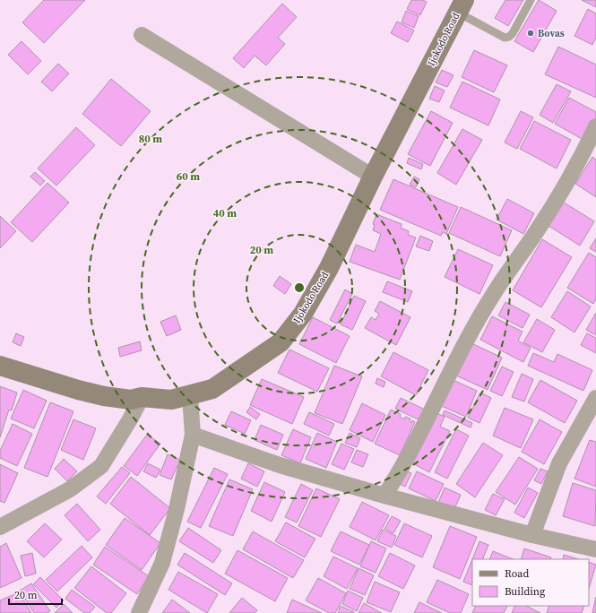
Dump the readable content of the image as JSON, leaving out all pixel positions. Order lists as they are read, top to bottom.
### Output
{
  "streets": {
    "main road": ["Ijokodo Road"]
  },
  "places": ["Bovas"],
  "legend": ["Road", "Building"],
  "scale_bar": "20 m",
  "rings": [
    "80 m",
    "60 m",
    "40 m",
    "20 m"
  ]
}
